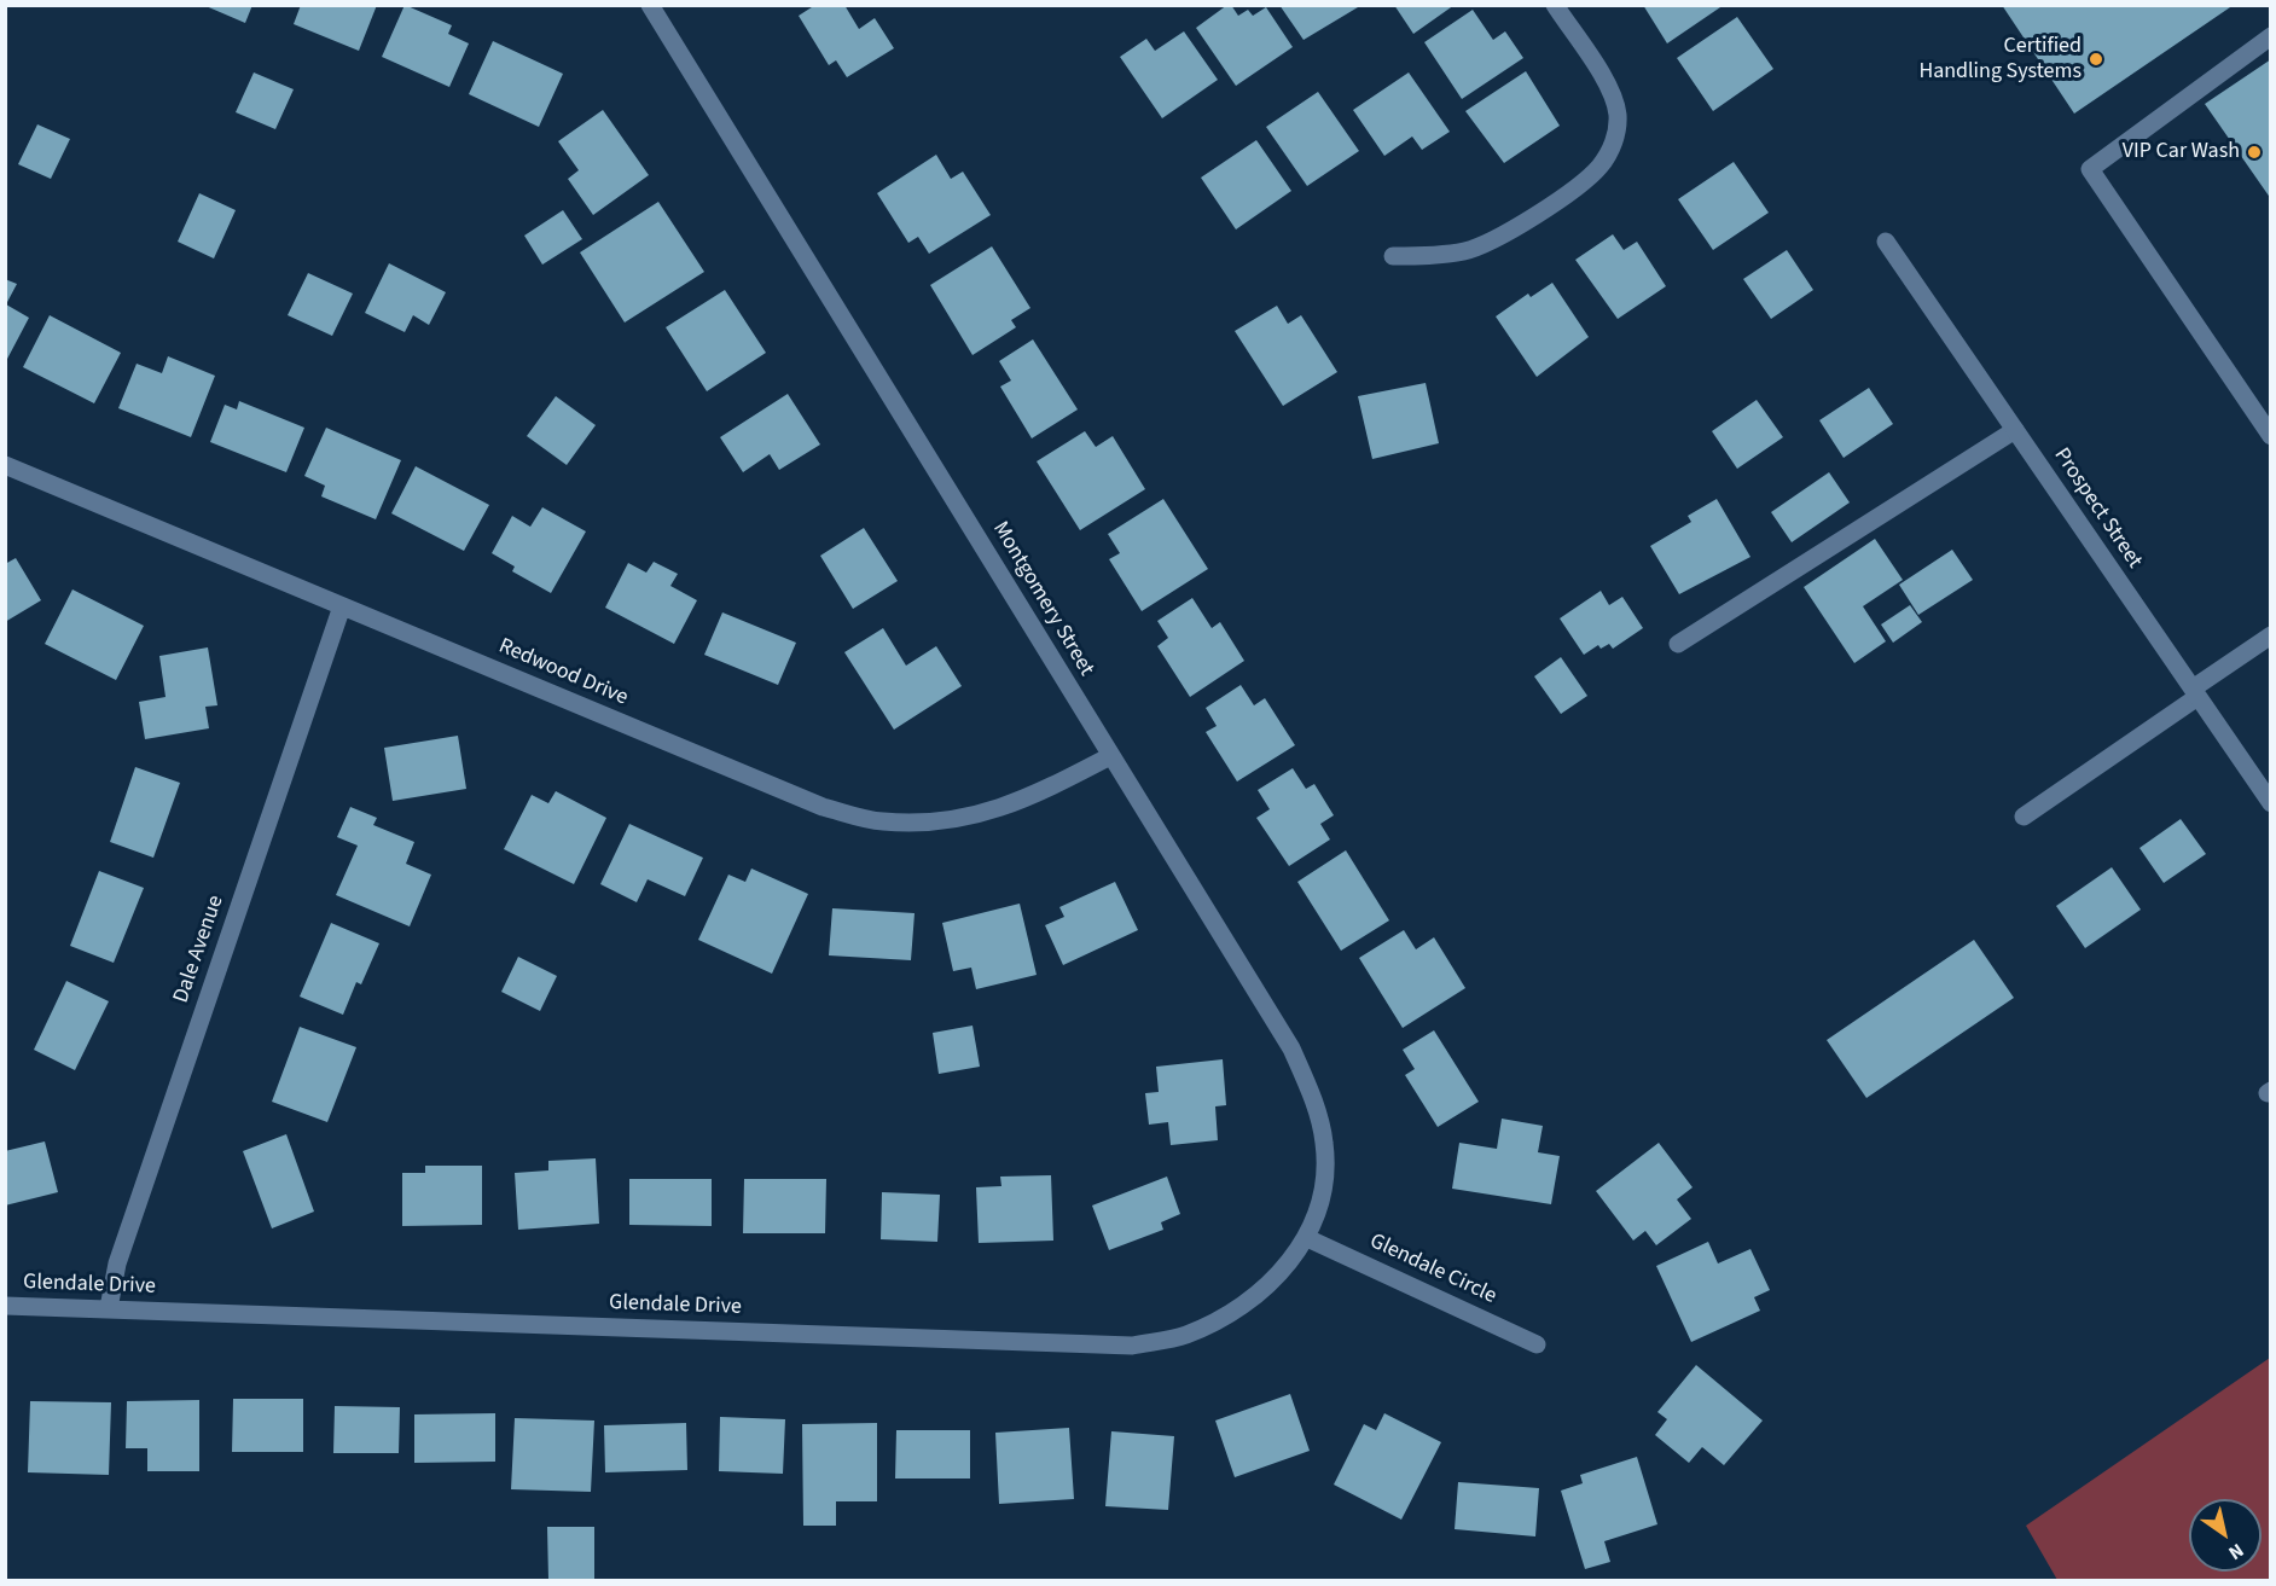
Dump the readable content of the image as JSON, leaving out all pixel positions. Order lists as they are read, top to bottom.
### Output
{
  "streets": {
    "street": [
      "Prospect Street",
      "Montgomery Street",
      "Redwood Drive",
      "Dale Avenue",
      "Glendale Circle",
      "Glendale Drive"
    ]
  },
  "crossings": [
    ["Montgomery Street", "Redwood Drive"],
    ["Montgomery Street", "Glendale Circle"],
    ["Montgomery Street", "Glendale Drive"],
    ["Redwood Drive", "Dale Avenue"],
    ["Dale Avenue", "Glendale Drive"],
    ["Glendale Circle", "Glendale Drive"]
  ],
  "places": ["Certified Handling Systems", "VIP Car Wash"],
  "north": "bottom right"
}
